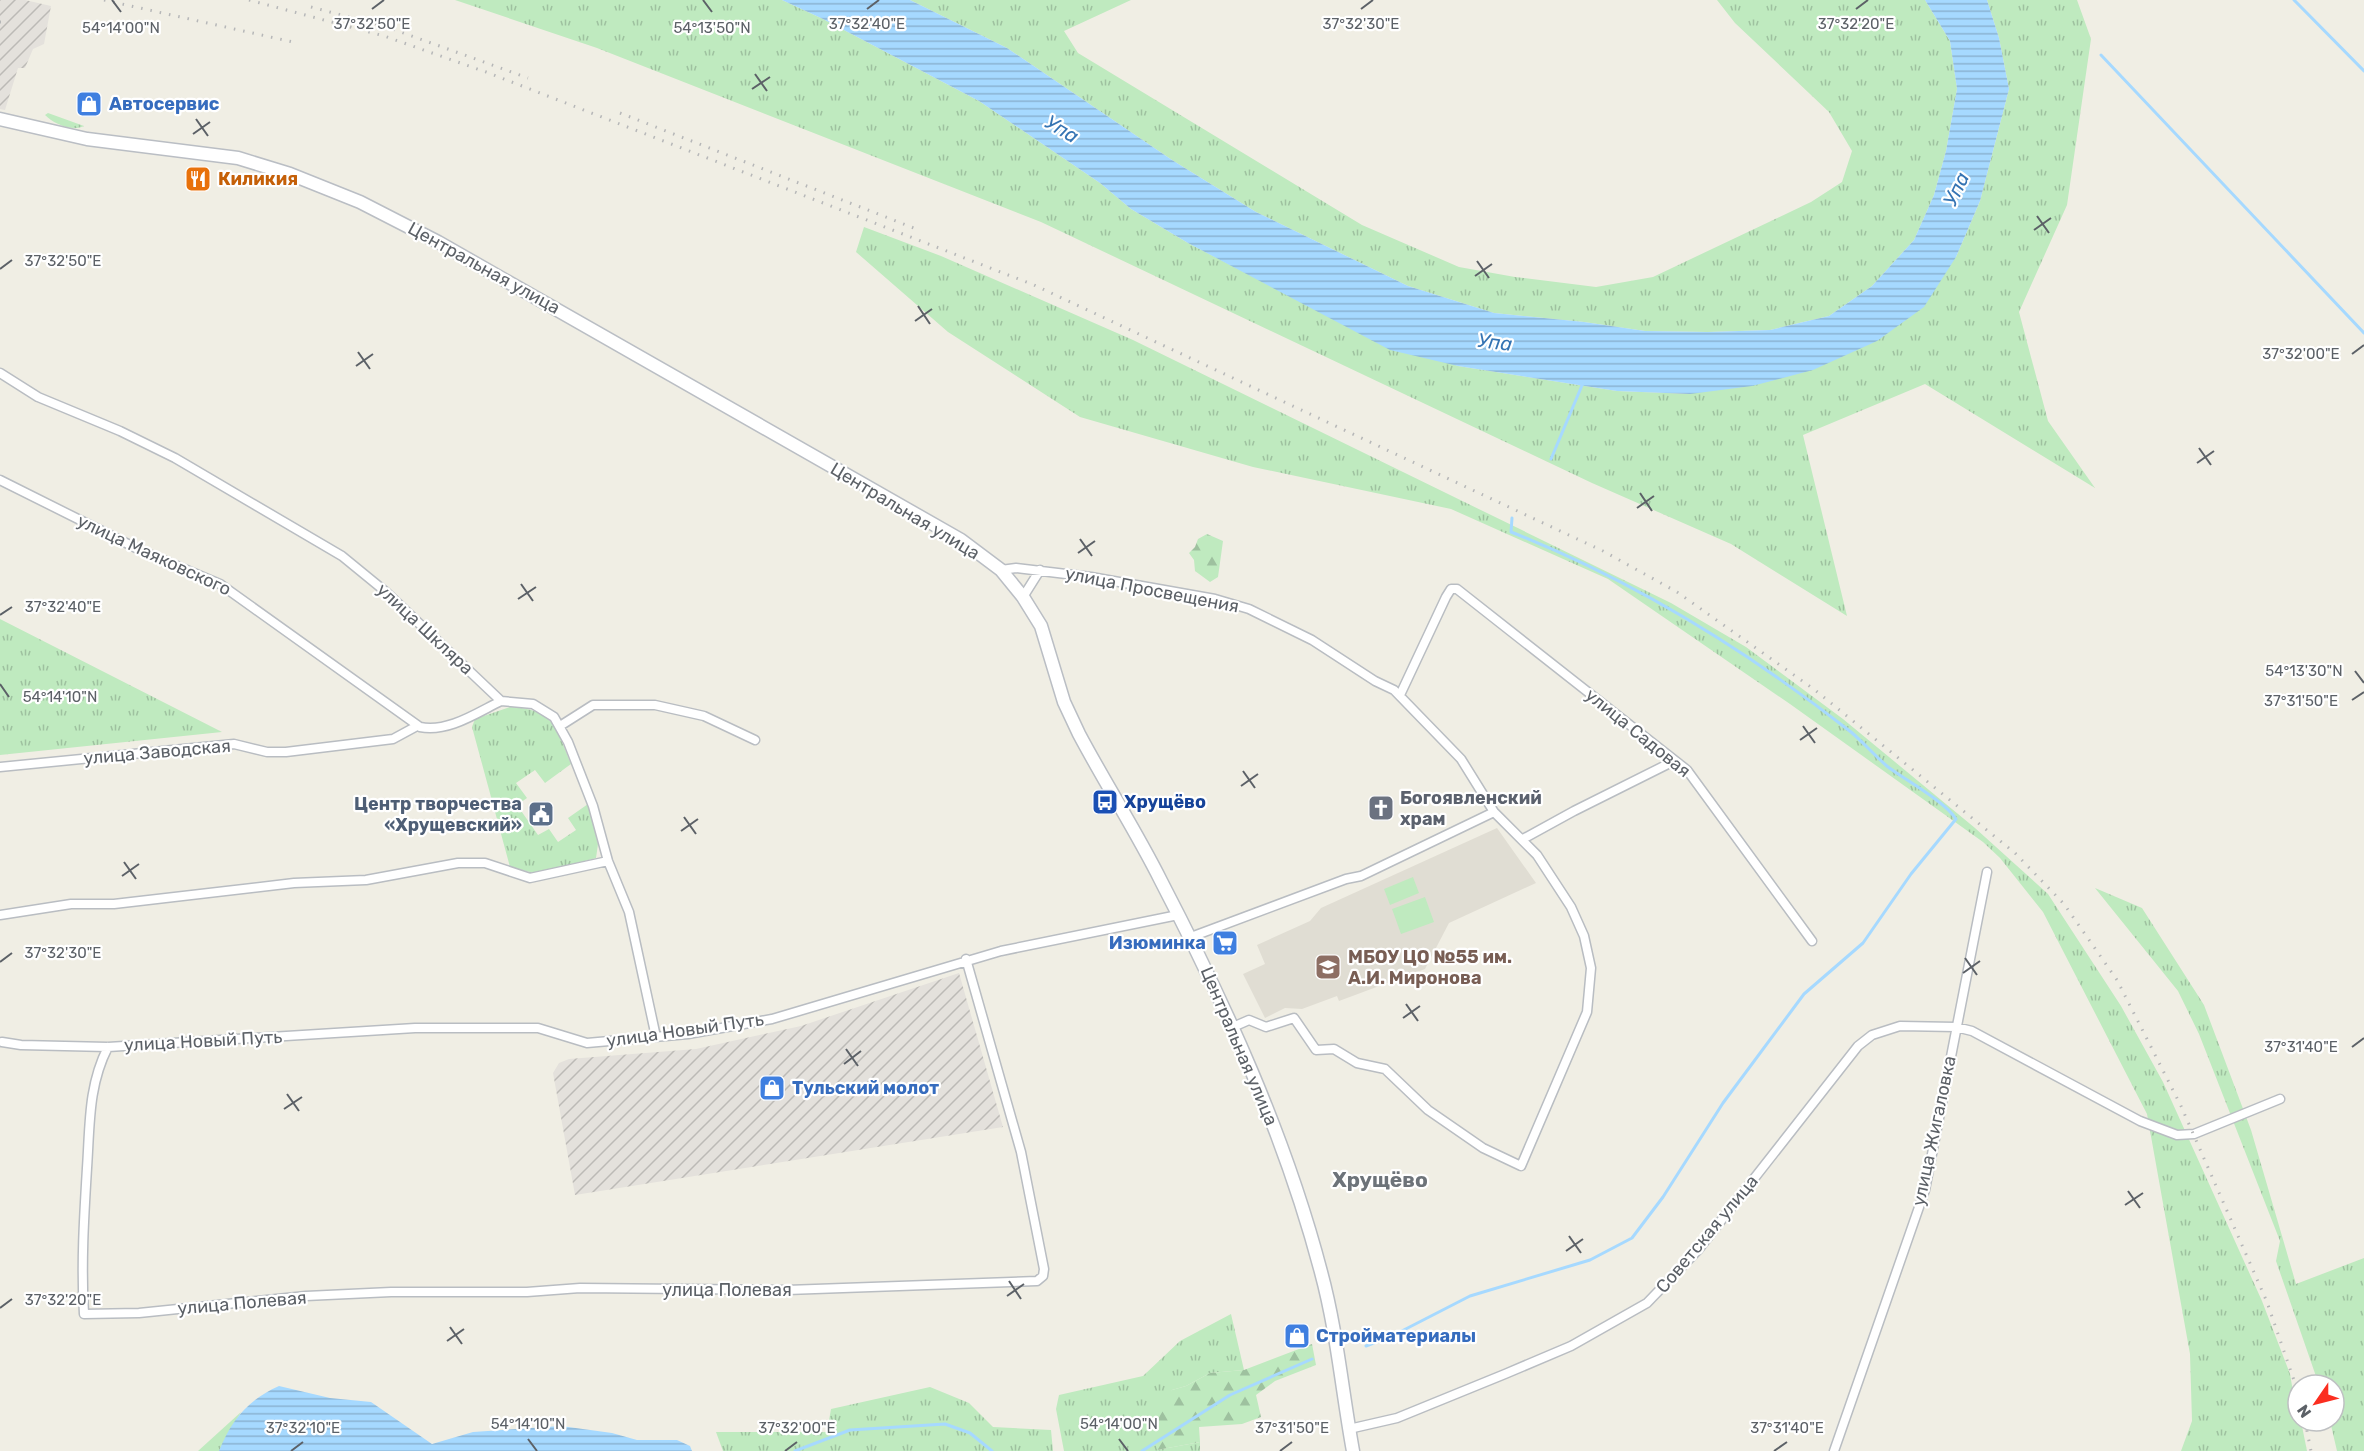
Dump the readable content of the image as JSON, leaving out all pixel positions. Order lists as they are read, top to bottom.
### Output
{
  "streets": {
    "main road": ["Центральная улица"],
    "street": [
      "улица Маяковского",
      "улица Просвещения",
      "улица Шкляра",
      "улица Садовая",
      "улица Заводская",
      "улица Новый Путь",
      "улица Жигаловка",
      "Советская улица",
      "улица Полевая"
    ]
  },
  "crossings": [
    ["Центральная улица", "улица Просвещения"],
    ["Центральная улица", "улица Новый Путь"],
    ["Центральная улица", "Советская улица"],
    ["улица Маяковского", "улица Заводская"],
    ["улица Просвещения", "улица Садовая"],
    ["улица Новый Путь", "улица Полевая"],
    ["улица Жигаловка", "Советская улица"]
  ],
  "districts": ["Хрущёво"],
  "water": ["Упа"],
  "places": {
    "shop": ["Автосервис", "Тульский молот", "Стройматериалы"],
    "restaurant": ["Киликия"],
    "bus stop": ["Хрущёво"],
    "church": ["Богоявленский храм"],
    "public building": ["Центр творчества «Хрущевский»"],
    "supermarket": ["Изюминка"],
    "school or university": ["МБОУ ЦО №55 им. А.И. Миронова"]
  },
  "north": "bottom left",
  "coordinates": [
    "37°32'40\"E",
    "37°32'30\"E",
    "37°32'20\"E",
    "37°32'50\"E",
    "54°14'00\"N",
    "54°13'50\"N",
    "37°32'00\"E",
    "54°13'30\"N",
    "54°14'10\"N",
    "37°31'50\"E",
    "37°31'40\"E",
    "37°32'10\"E"
  ]
}
